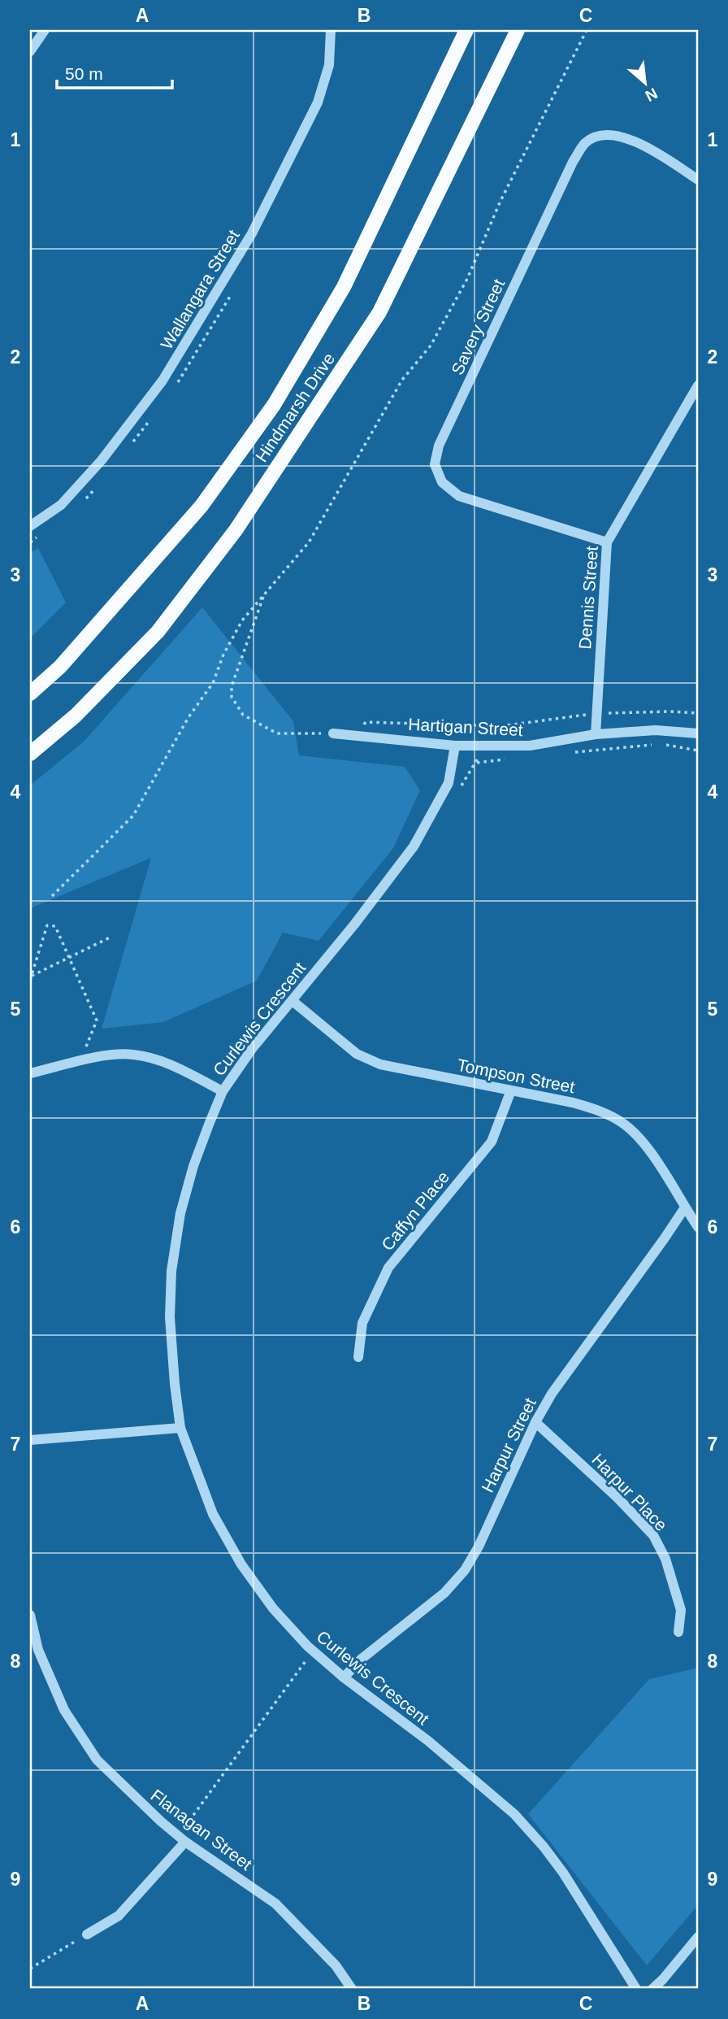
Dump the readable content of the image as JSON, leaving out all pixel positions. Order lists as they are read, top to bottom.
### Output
{
  "streets": {
    "main road": ["Hindmarsh Drive"],
    "street": [
      "Wallangara Street",
      "Savery Street",
      "Dennis Street",
      "Hartigan Street",
      "Curlewis Crescent",
      "Tompson Street",
      "Caffyn Place",
      "Harpur Street",
      "Harpur Place",
      "Flanagan Street"
    ]
  },
  "crossings": [
    ["Savery Street", "Dennis Street"],
    ["Dennis Street", "Hartigan Street"],
    ["Hartigan Street", "Curlewis Crescent"],
    ["Curlewis Crescent", "Tompson Street"],
    ["Curlewis Crescent", "Harpur Street"],
    ["Tompson Street", "Caffyn Place"],
    ["Tompson Street", "Harpur Street"],
    ["Harpur Street", "Harpur Place"]
  ],
  "scale_bar": "50 m",
  "north": "bottom right",
  "grid": {
    "columns": ["A", "B", "C"],
    "rows": [
      "1",
      "2",
      "3",
      "4",
      "5",
      "6",
      "7",
      "8",
      "9"
    ]
  }
}
